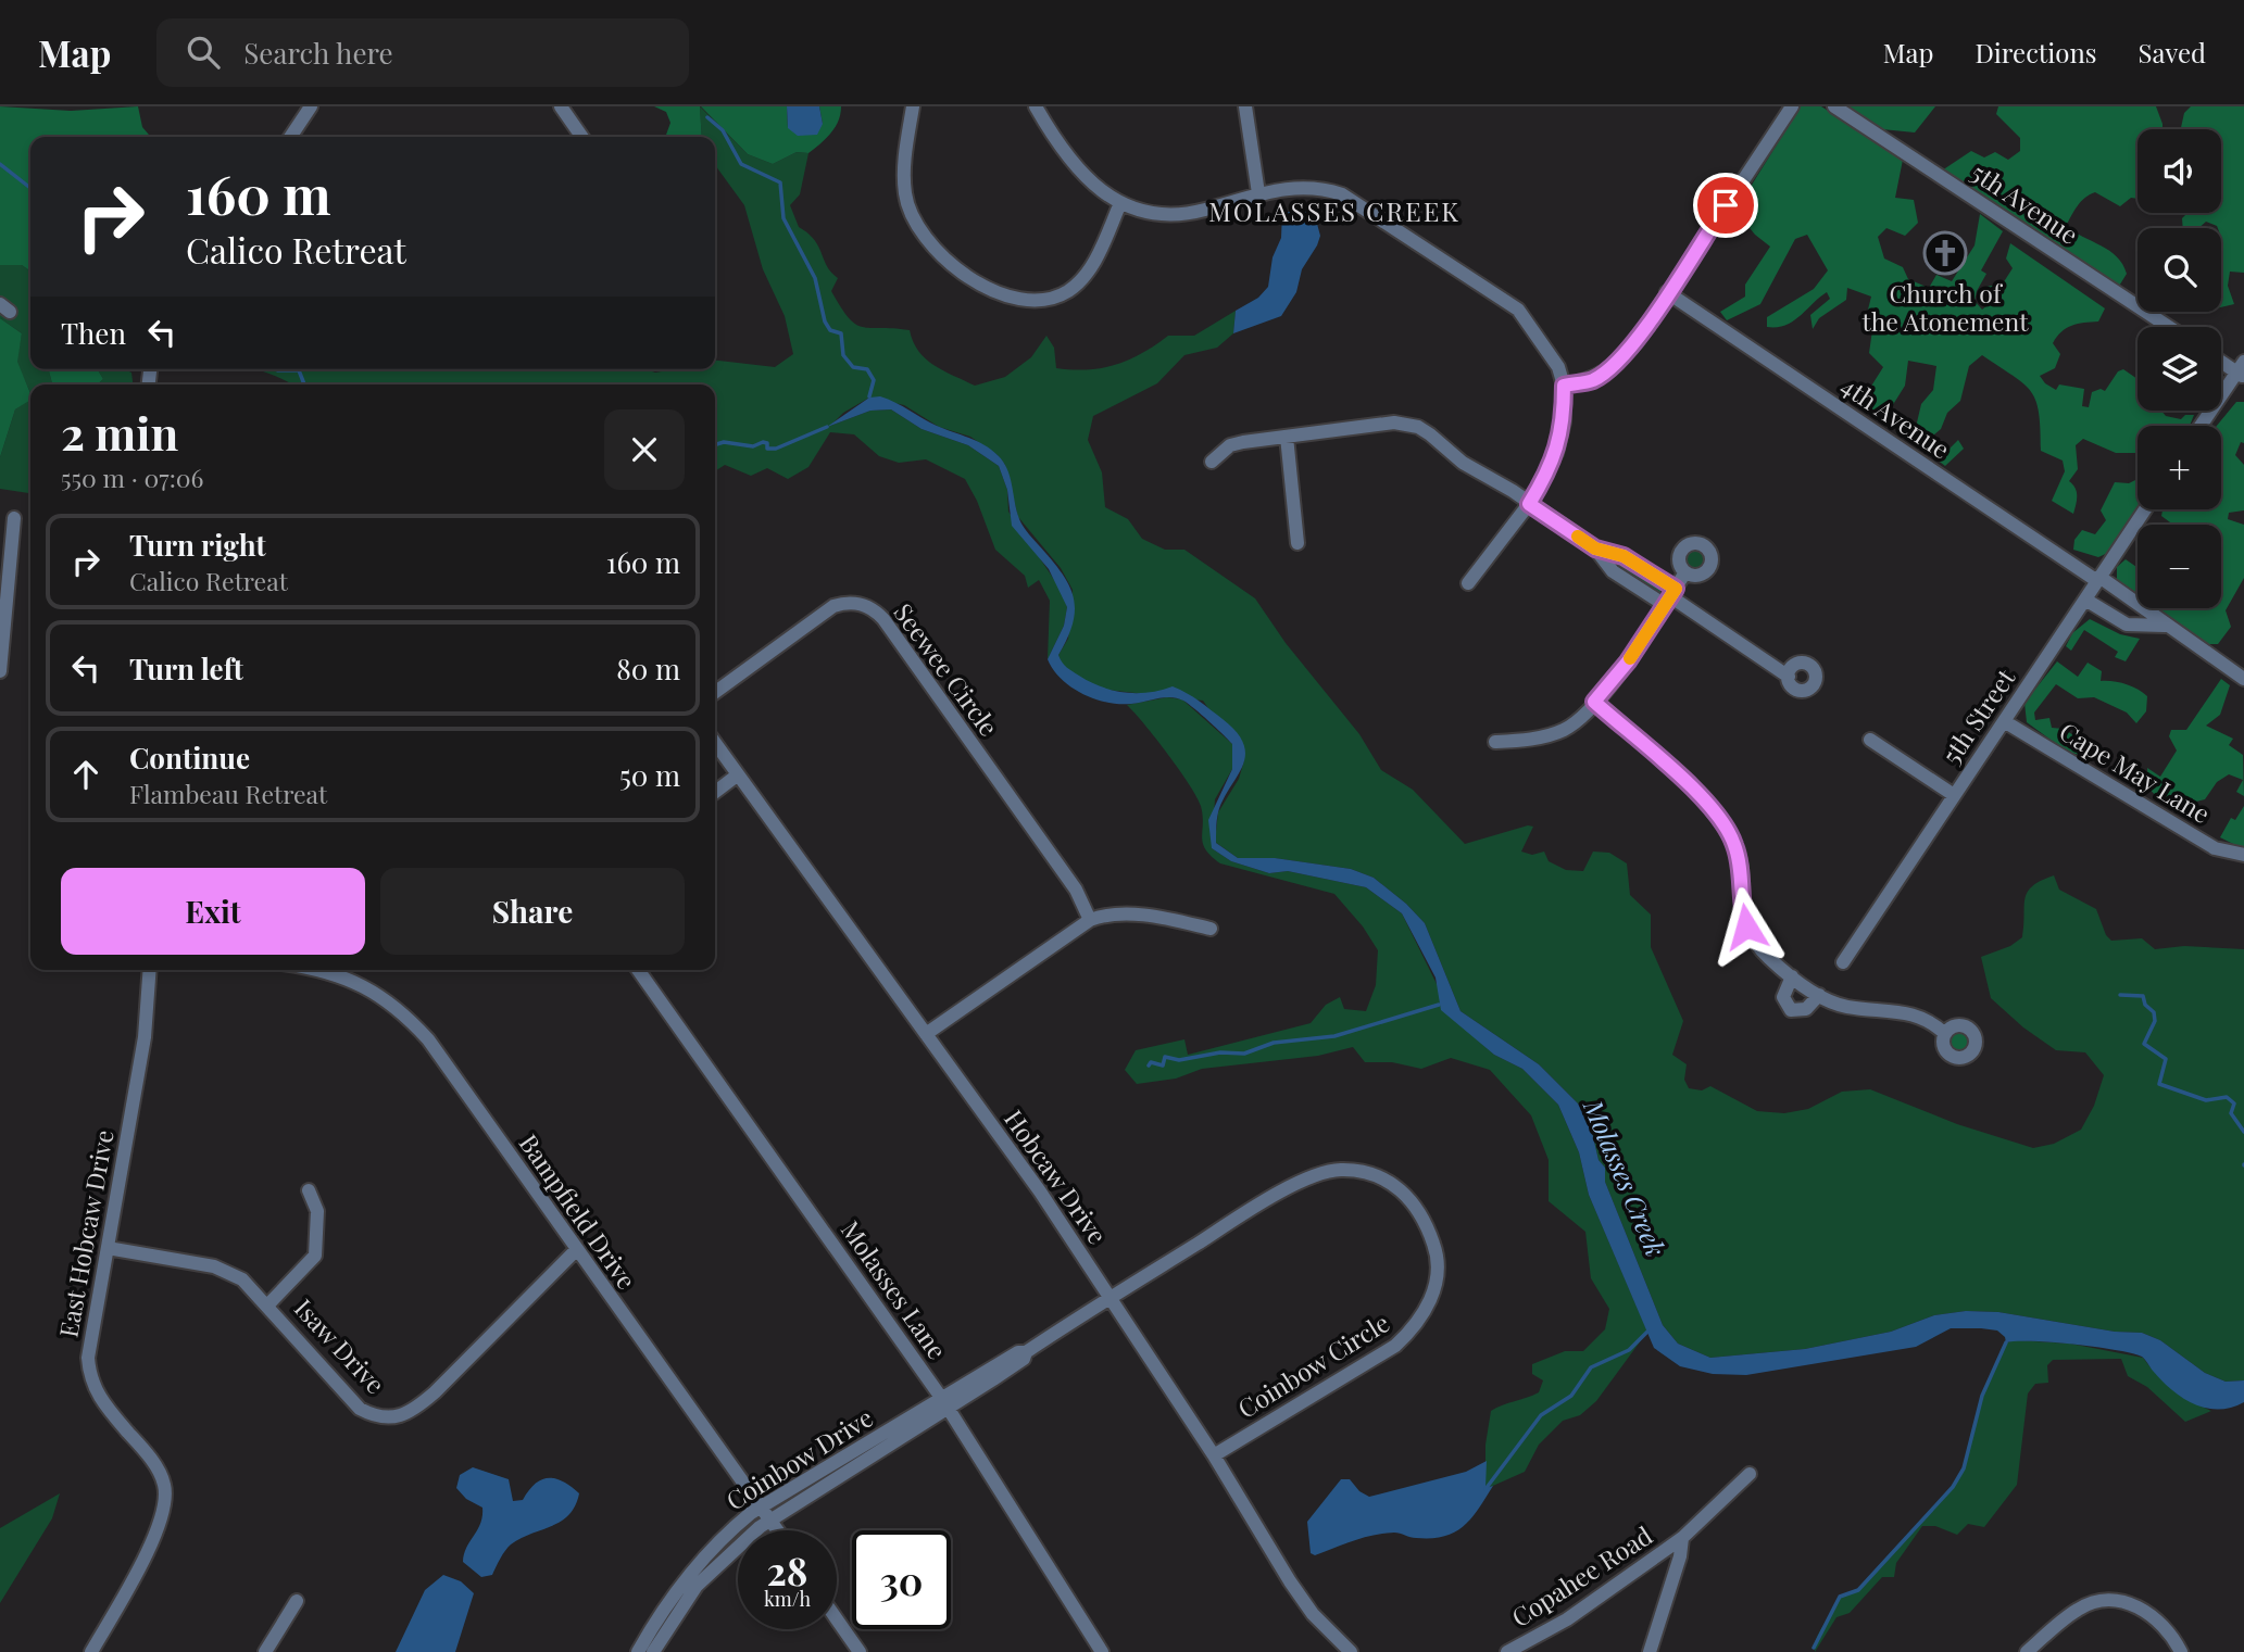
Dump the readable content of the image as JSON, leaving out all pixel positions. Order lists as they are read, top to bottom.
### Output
{
  "streets": {
    "street": [
      "5th Avenue",
      "4th Avenue",
      "Seewee Circle",
      "5th Street",
      "Cape May Lane",
      "Hobcaw Drive",
      "Bampfield Drive",
      "East Hobcaw Drive",
      "Molasses Lane",
      "Isaw Drive",
      "Coinbow Circle",
      "Coinbow Drive",
      "Copahee Road"
    ]
  },
  "crossings": [
    ["4th Avenue", "5th Street"],
    ["5th Street", "Cape May Lane"],
    ["Hobcaw Drive", "Coinbow Circle"],
    ["Hobcaw Drive", "Coinbow Drive"],
    ["Bampfield Drive", "Isaw Drive"],
    ["Bampfield Drive", "Coinbow Drive"],
    ["East Hobcaw Drive", "Isaw Drive"],
    ["Molasses Lane", "Coinbow Drive"],
    ["Coinbow Circle", "Coinbow Drive"]
  ],
  "districts": ["MOLASSES CREEK"],
  "water": ["Molasses Creek"],
  "places": {
    "church": ["Church of the Atonement"]
  },
  "page": {
    "header": "Map",
    "search": "Search here",
    "nav": ["Map", "Directions", "Saved"],
    "map_buttons": ["+", "−"],
    "turn": ["160 m", "Calico Retreat"],
    "then": "Then",
    "heading": ["2 min", "550 m · 07:06"],
    "list": [
      {
        "name": "Turn right",
        "note": "Calico Retreat",
        "value": "160 m"
      },
      {
        "name": "Turn left",
        "value": "80 m"
      },
      {
        "name": "Continue",
        "note": "Flambeau Retreat",
        "value": "50 m"
      }
    ],
    "buttons": ["Exit", "Share"],
    "speed": "28 km/h",
    "limit": "30"
  }
}
